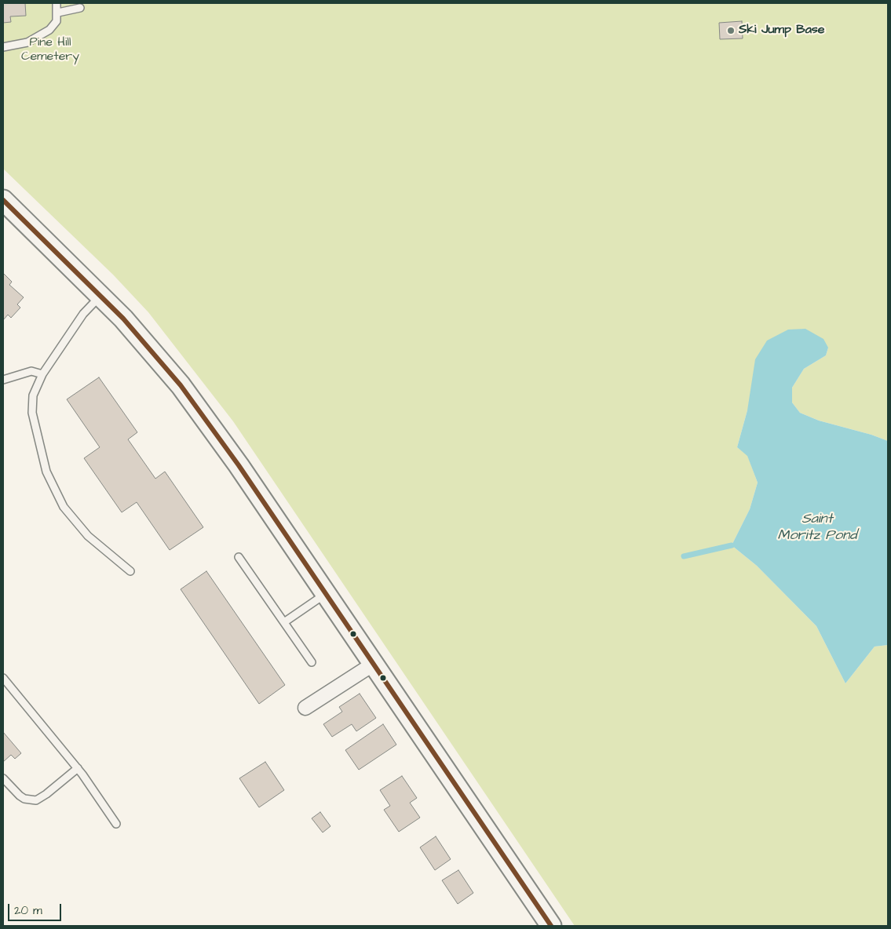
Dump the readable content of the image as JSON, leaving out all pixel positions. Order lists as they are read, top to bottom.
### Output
{
  "water": ["Saint Moritz Pond"],
  "parks": ["Pine Hill Cemetery"],
  "places": ["Ski Jump Base"],
  "scale_bar": "20 m"
}
